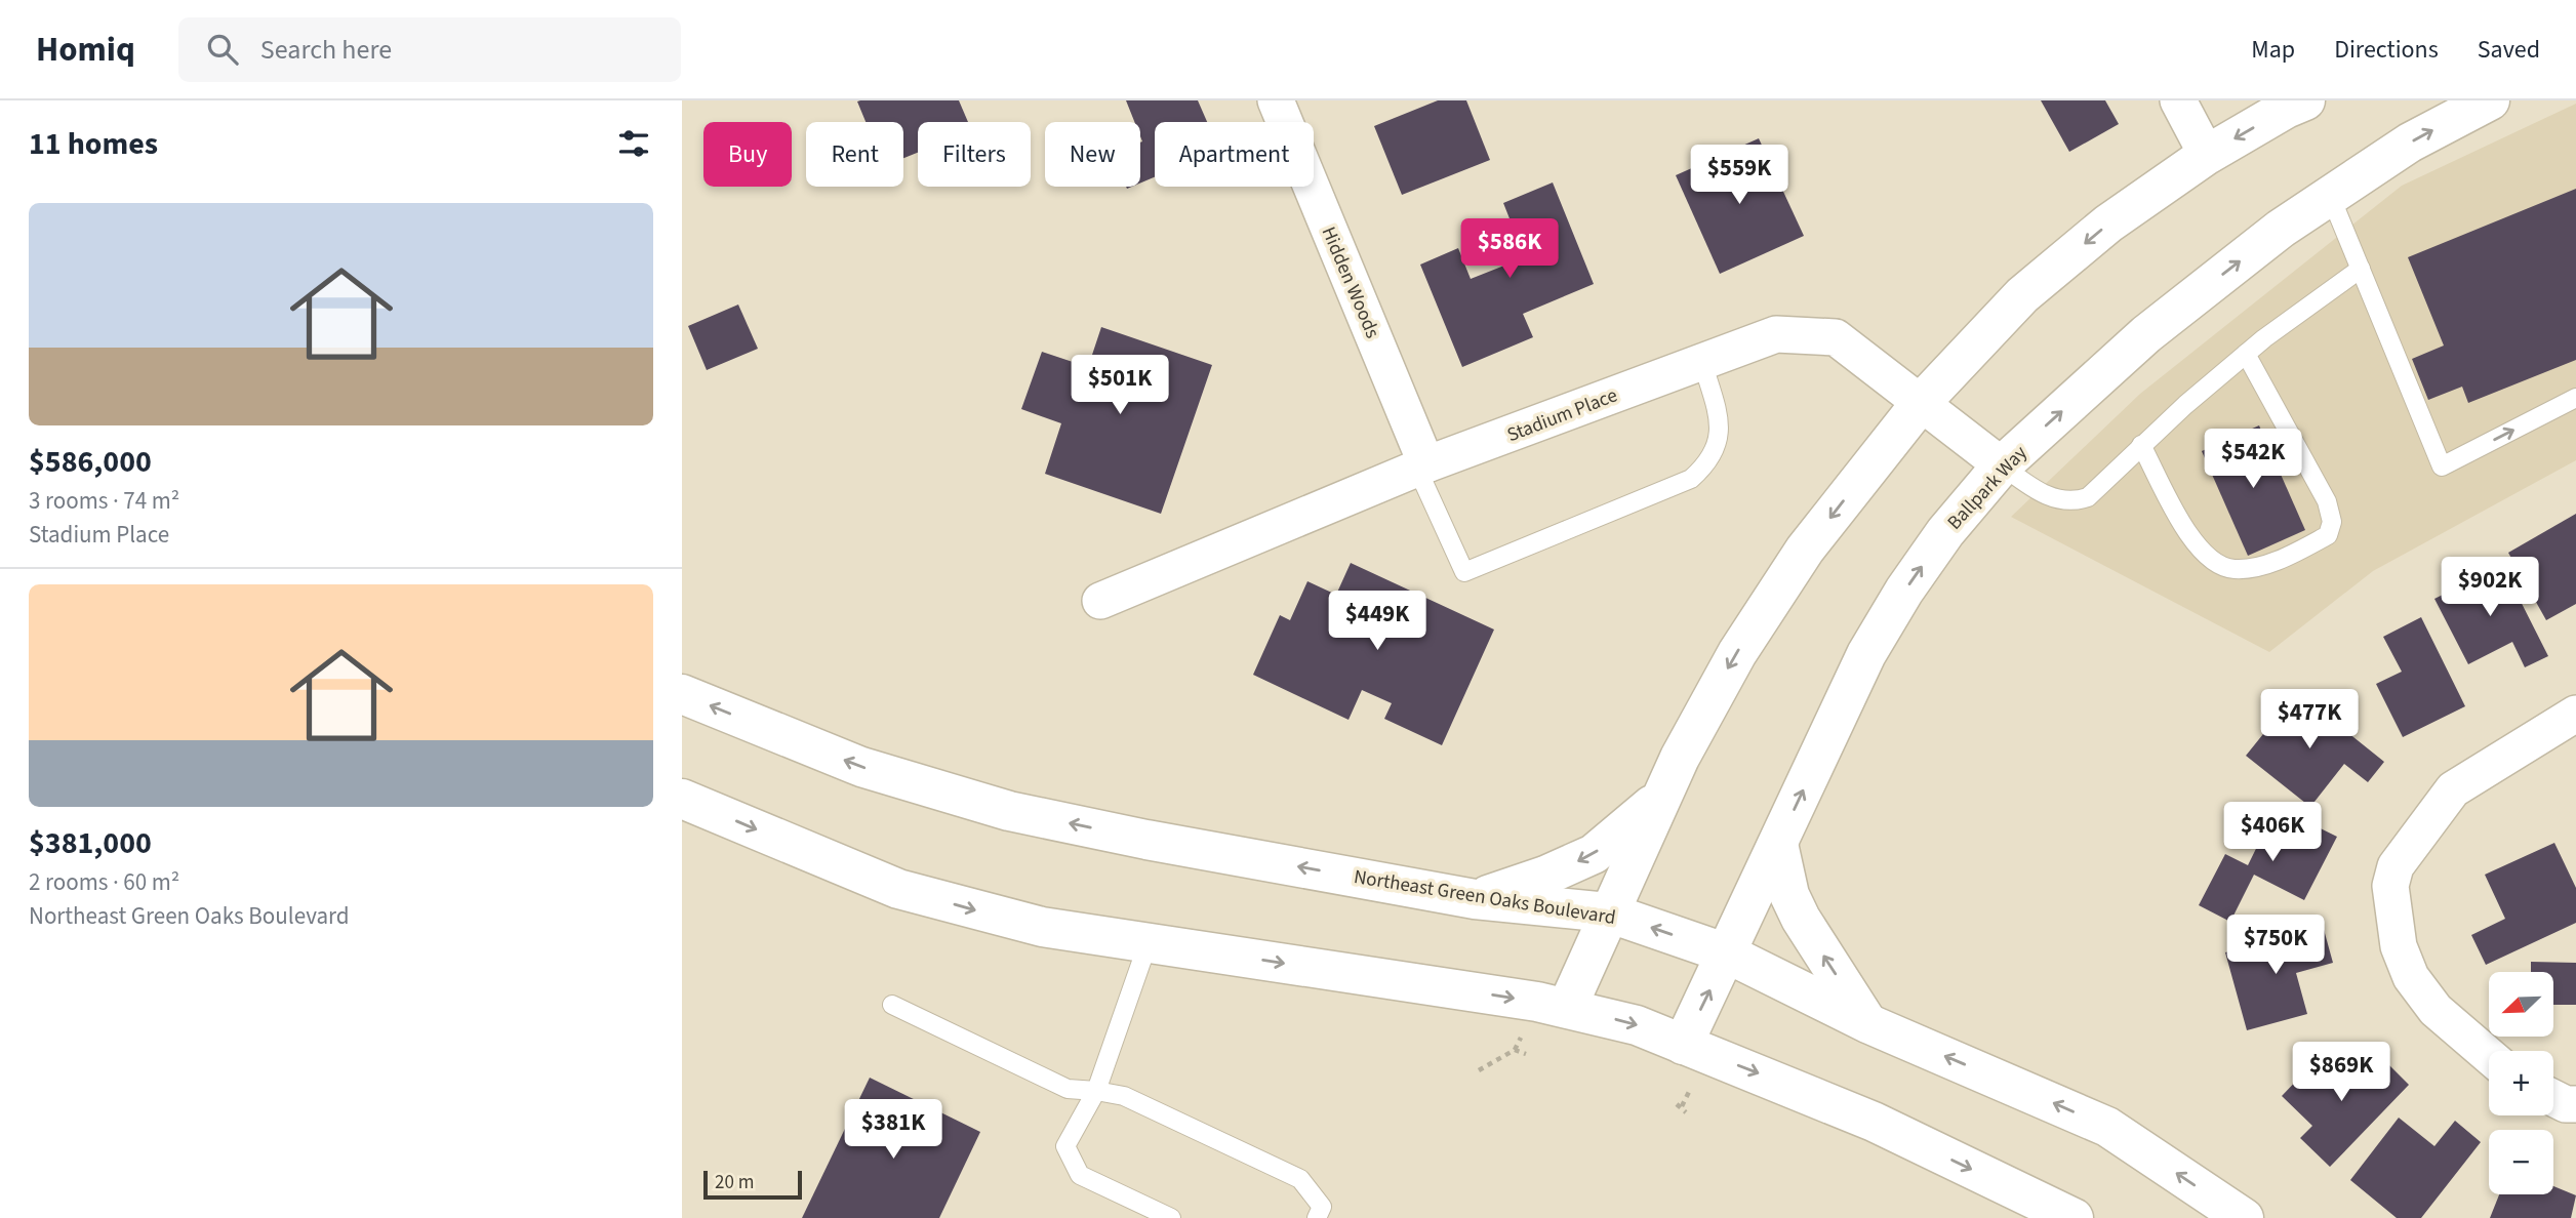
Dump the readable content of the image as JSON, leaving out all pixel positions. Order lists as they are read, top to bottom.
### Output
{
  "streets": {
    "main road": ["Ballpark Way", "Northeast Green Oaks Boulevard"],
    "street": ["Hidden Woods", "Stadium Place"]
  },
  "crossings": [
    ["Hidden Woods", "Stadium Place"],
    ["Stadium Place", "Ballpark Way"],
    ["Ballpark Way", "Northeast Green Oaks Boulevard"]
  ],
  "scale_bar": "20 m",
  "north": "bottom left",
  "page": {
    "header": "Homiq",
    "search": "Search here",
    "nav": ["Map", "Directions", "Saved"],
    "heading": "11 homes",
    "chip": [
      "Buy",
      "Rent",
      "Filters",
      "New",
      "Apartment"
    ],
    "price": [
      "$559K",
      "$586K",
      "$501K",
      "$542K",
      "$902K",
      "$449K",
      "$477K",
      "$406K",
      "$750K",
      "$869K",
      "$381K"
    ],
    "list": [
      {
        "name": "$586,000",
        "note": "3 rooms · 74 m² · Stadium Place"
      },
      {
        "name": "$381,000",
        "note": "2 rooms · 60 m² · Northeast Green Oaks Boulevard"
      }
    ],
    "map_buttons": ["+", "−"],
    "scale": "20 m"
  }
}
